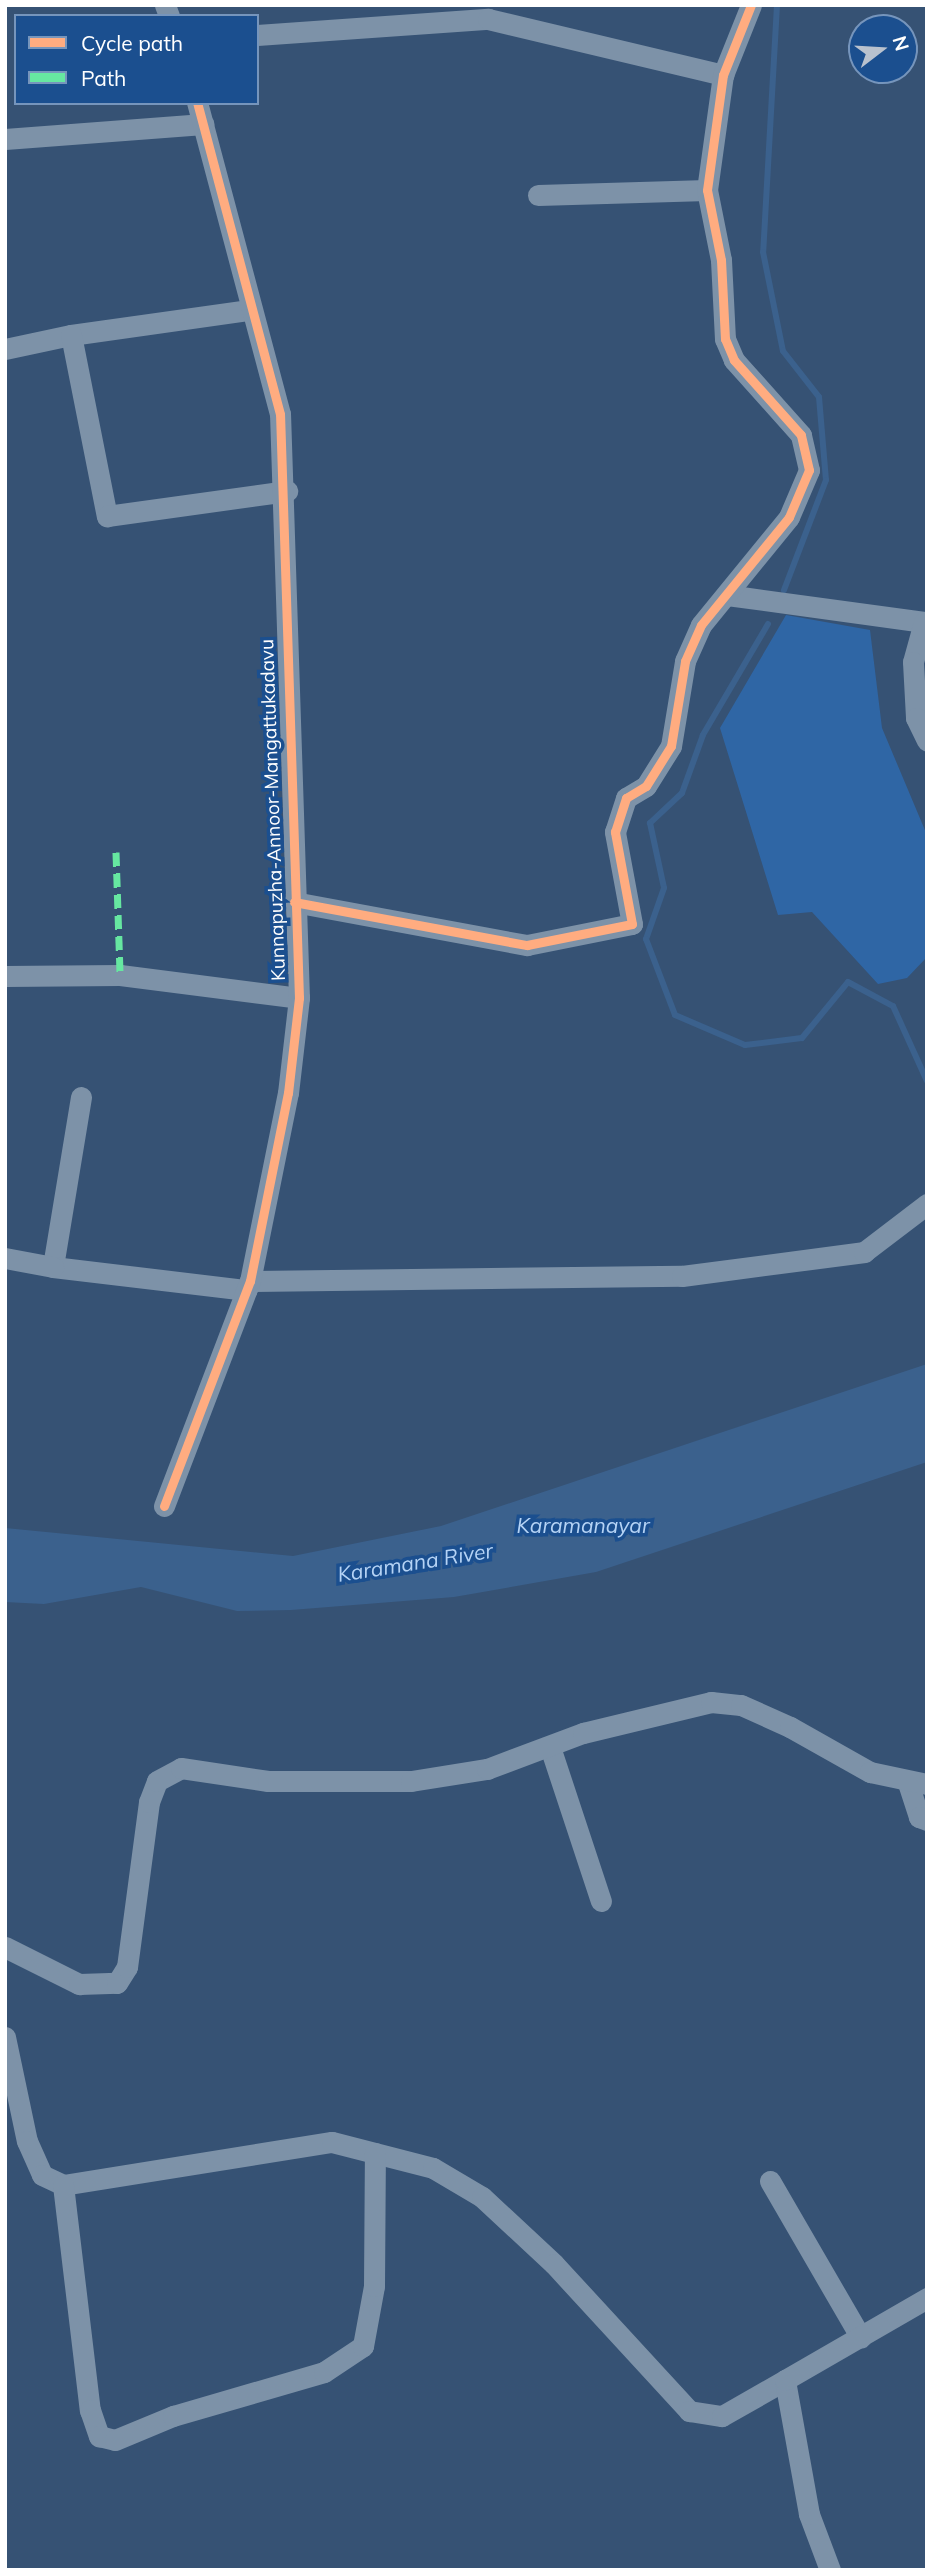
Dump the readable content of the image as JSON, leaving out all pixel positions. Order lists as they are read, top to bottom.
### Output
{
  "streets": {
    "street": ["Kunnapuzha-Annoor-Mangattukadavu"]
  },
  "water": ["Karamanayar", "Karamana River"],
  "legend": ["Cycle path", "Path"],
  "north": "right"
}
